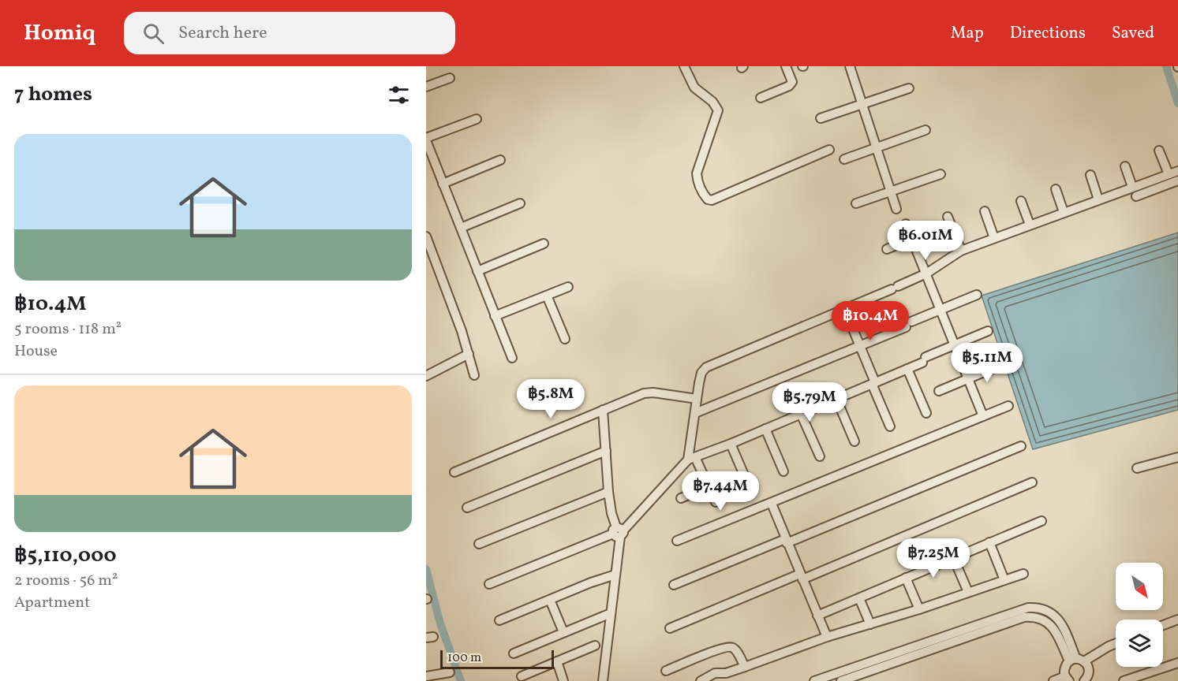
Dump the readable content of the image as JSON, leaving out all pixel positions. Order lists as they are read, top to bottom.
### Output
{
  "scale_bar": "100 m",
  "north": "bottom right",
  "page": {
    "header": "Homiq",
    "search": "Search here",
    "nav": ["Map", "Directions", "Saved"],
    "heading": "7 homes",
    "list": [
      {
        "name": "฿10.4M",
        "note": "5 rooms · 118 m² · House"
      },
      {
        "name": "฿5,110,000",
        "note": "2 rooms · 56 m² · Apartment"
      }
    ],
    "price": [
      "฿6.01M",
      "฿10.4M",
      "฿5.11M",
      "฿5.8M",
      "฿5.79M",
      "฿7.44M",
      "฿7.25M"
    ],
    "scale": "100 m"
  }
}
